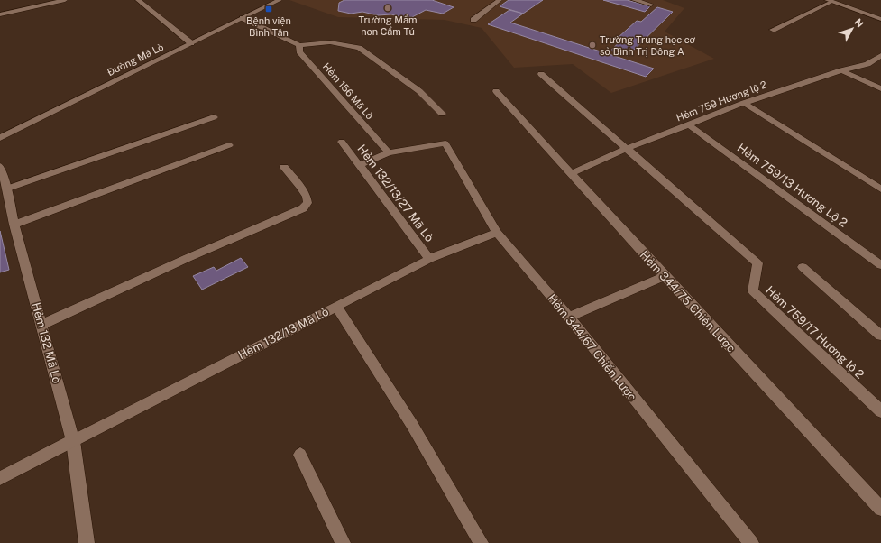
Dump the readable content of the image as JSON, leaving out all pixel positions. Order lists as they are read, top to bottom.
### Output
{
  "streets": {
    "street": [
      "Đường Mã Lò",
      "Hẻm 156 Mã Lò",
      "Hẻm 759 Hương lộ 2",
      "Hẻm 759/13 Hương Lộ 2",
      "Hẻm 132/13/27 Mã Lò",
      "Hẻm 344/75 Chiến Lược",
      "Hẻm 759/17 Hương lộ 2",
      "Hẻm 132/13 Mã Lò",
      "Hẻm 132 Mã Lò",
      "Hẻm 344/67 Chiến Lược"
    ]
  },
  "crossings": [
    ["Hẻm 156 Mã Lò", "Hẻm 344/67 Chiến Lược"],
    ["Hẻm 759 Hương lộ 2", "Hẻm 759/13 Hương Lộ 2"],
    ["Hẻm 759 Hương lộ 2", "Hẻm 344/75 Chiến Lược"],
    ["Hẻm 759 Hương lộ 2", "Hẻm 759/17 Hương lộ 2"],
    ["Hẻm 132/13/27 Mã Lò", "Hẻm 132/13 Mã Lò"],
    ["Hẻm 132/13 Mã Lò", "Hẻm 132 Mã Lò"],
    ["Hẻm 132/13 Mã Lò", "Hẻm 344/67 Chiến Lược"]
  ],
  "places": {
    "other": ["Trường Mầm non Cẩm Tú", "Trường Trung học cơ sở Bình Trị Đông A"],
    "transit": ["Bệnh viện Bình Tân"]
  },
  "north": "top right"
}
